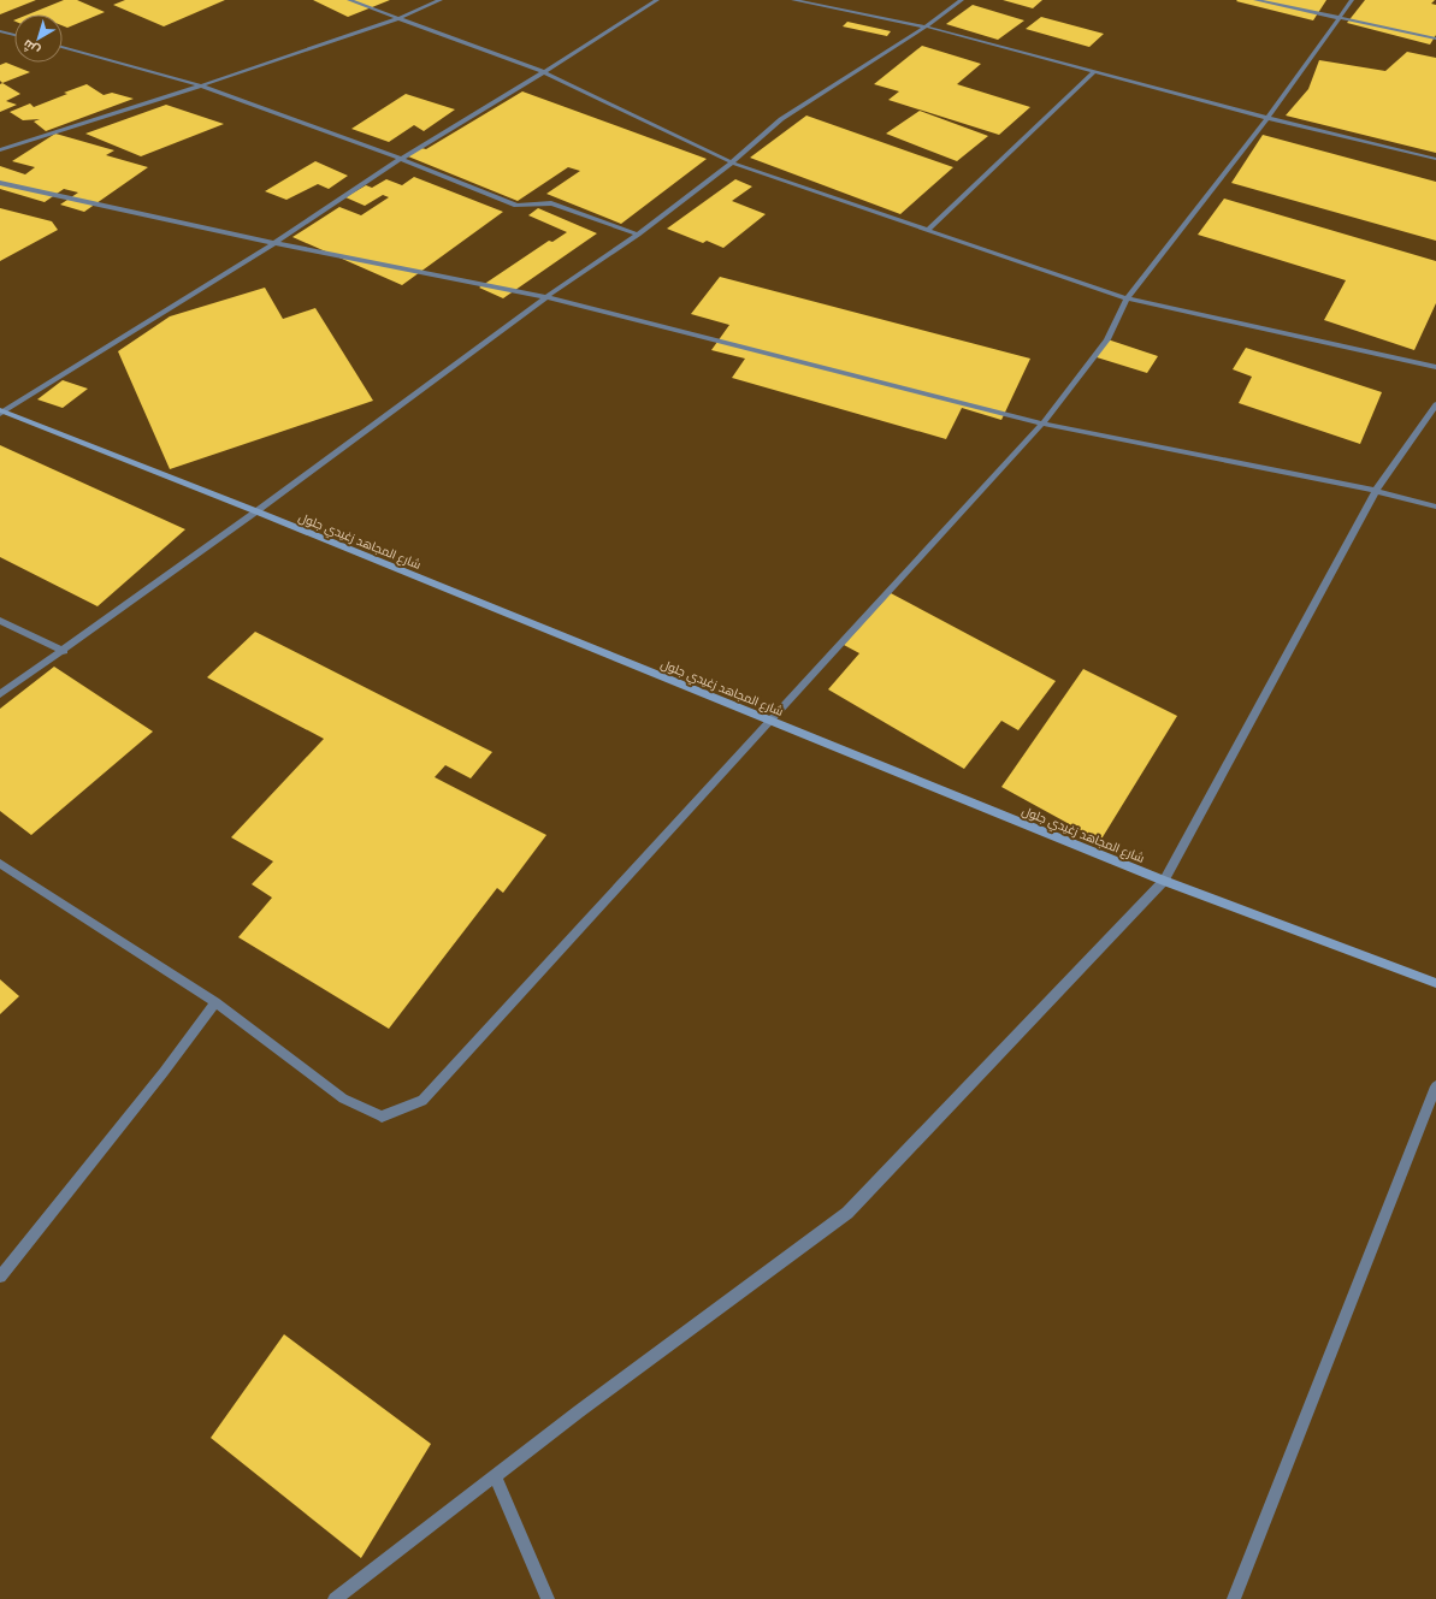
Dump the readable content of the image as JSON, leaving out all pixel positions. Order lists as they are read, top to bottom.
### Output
{
  "streets": {
    "street": ["شارع المجاهد زغيدي جلول"]
  },
  "north": "bottom left"
}
